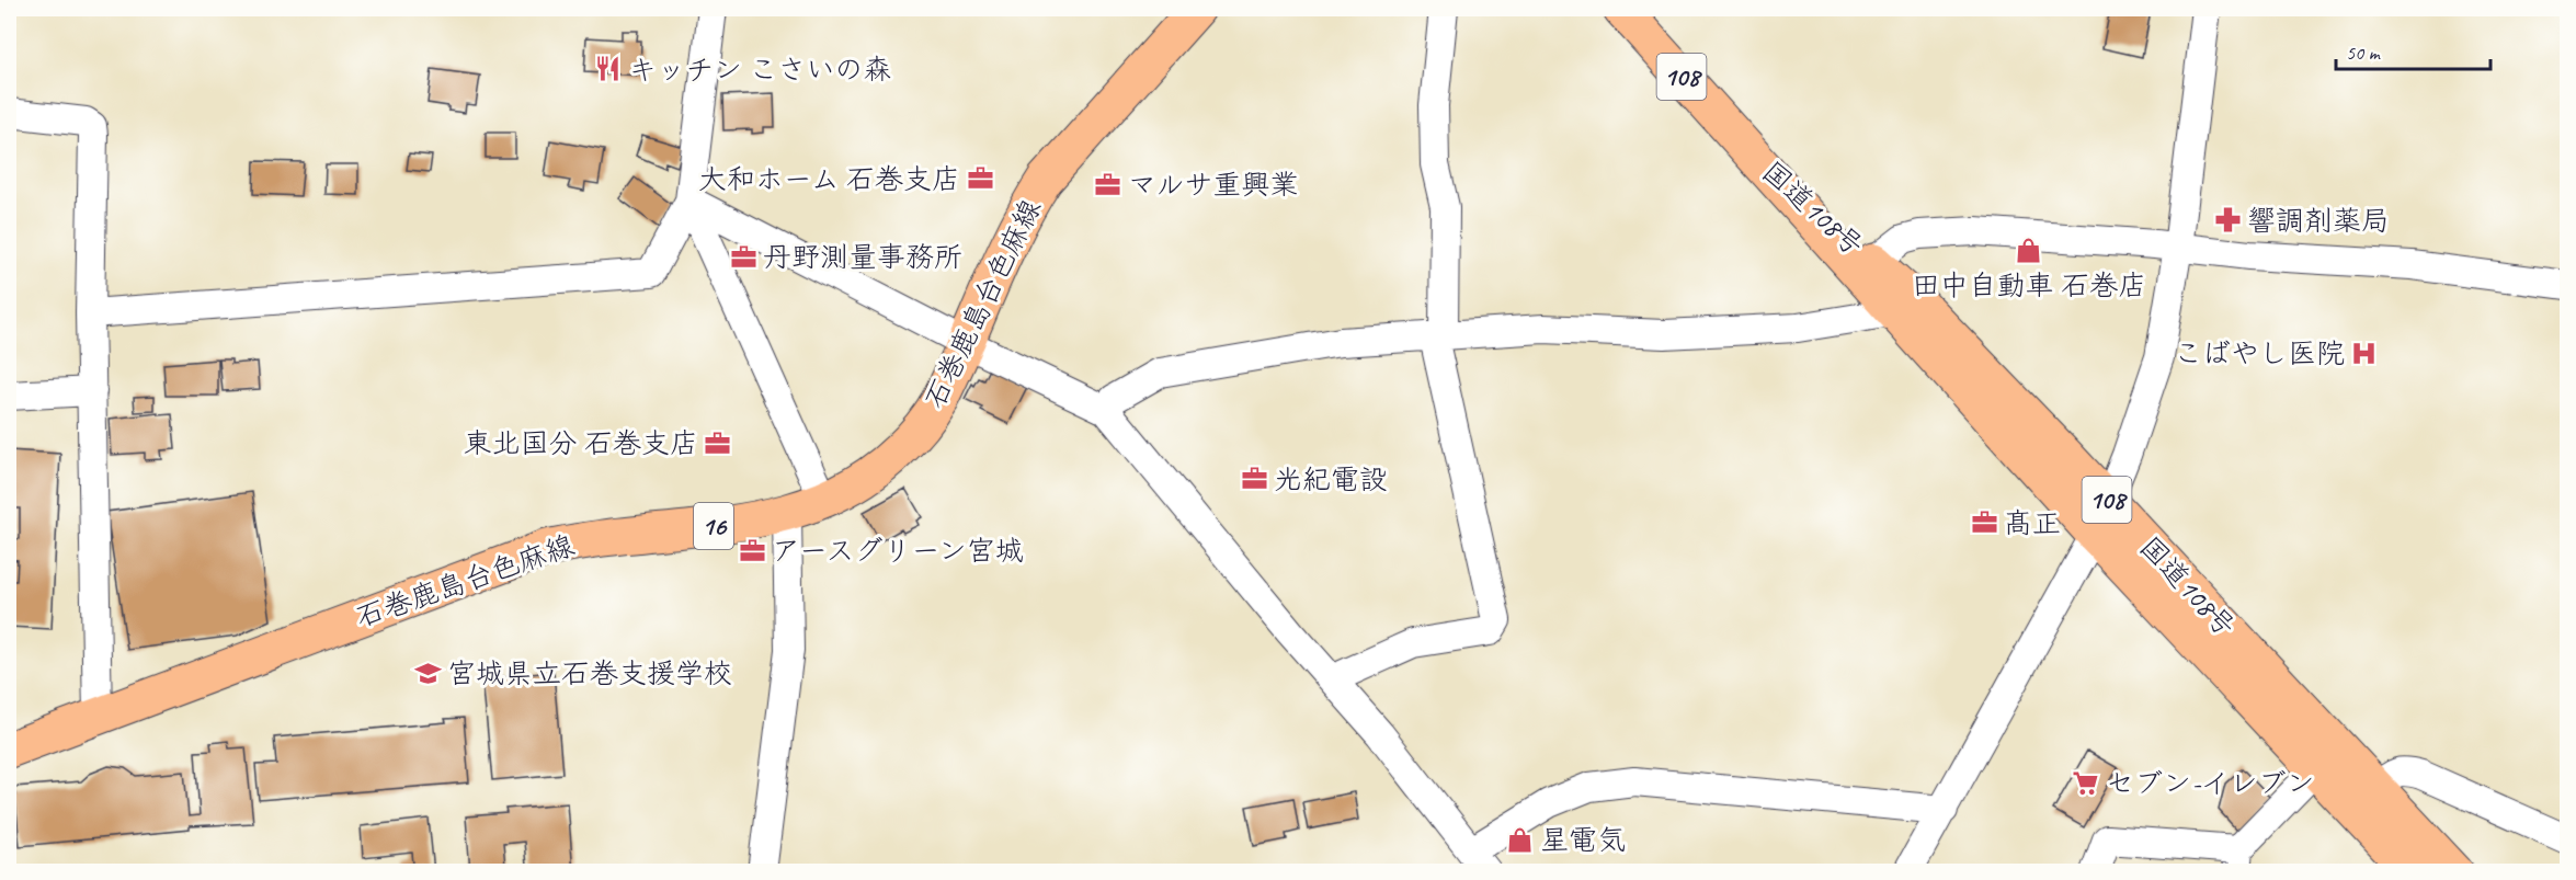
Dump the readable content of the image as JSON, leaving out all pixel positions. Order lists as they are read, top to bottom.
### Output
{
  "streets": {
    "main road": [
      "108",
      "国道108号",
      "石巻鹿島台色麻線",
      "16"
    ]
  },
  "places": {
    "restaurant": ["キッチン こさいの森"],
    "office": [
      "大和ホーム 石巻支店",
      "マルサ重興業",
      "丹野測量事務所",
      "東北国分 石巻支店",
      "光紀電設",
      "髙正",
      "アースグリーン宮城"
    ],
    "pharmacy": ["響調剤薬局"],
    "shop": ["田中自動車 石巻店", "星電気"],
    "hospital": ["こばやし医院"],
    "school or university": ["宮城県立石巻支援学校"],
    "supermarket": ["セブン-イレブン"]
  },
  "scale_bar": "50 m"
}
